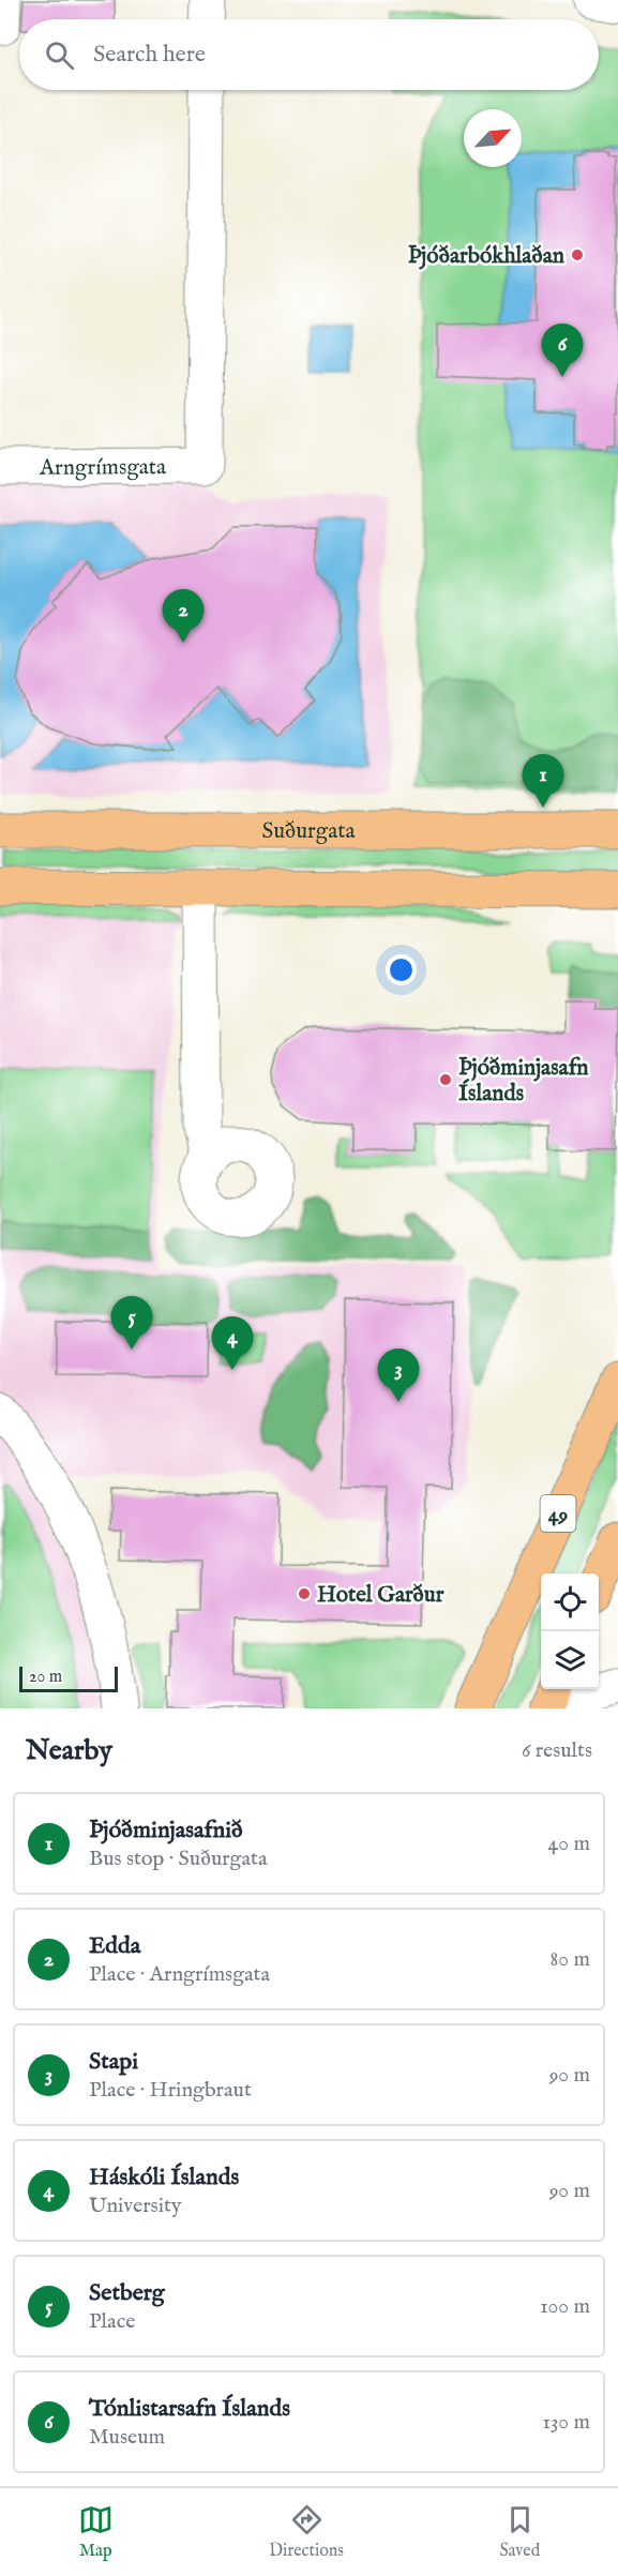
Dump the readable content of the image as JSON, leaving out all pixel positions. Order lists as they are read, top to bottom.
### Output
{
  "streets": {
    "main road": ["Suðurgata", "49"],
    "street": ["Arngrímsgata"]
  },
  "places": ["Þjóðarbókhlaðan", "Þjóðminjasafn Íslands", "Hotel Garður"],
  "scale_bar": "20 m",
  "north": "top right",
  "page": {
    "search": "Search here",
    "pins": [
      "6",
      "2",
      "1",
      "5",
      "4",
      "3"
    ],
    "scale": "20 m",
    "heading": ["Nearby", "6 results"],
    "list": [
      {
        "mark": "1",
        "name": "Þjóðminjasafnið",
        "note": "Bus stop · Suðurgata",
        "value": "40 m"
      },
      {
        "mark": "2",
        "name": "Edda",
        "note": "Place · Arngrímsgata",
        "value": "80 m"
      },
      {
        "mark": "3",
        "name": "Stapi",
        "note": "Place · Hringbraut",
        "value": "90 m"
      },
      {
        "mark": "4",
        "name": "Háskóli Íslands",
        "note": "University",
        "value": "90 m"
      },
      {
        "mark": "5",
        "name": "Setberg",
        "note": "Place",
        "value": "100 m"
      },
      {
        "mark": "6",
        "name": "Tónlistarsafn Íslands",
        "note": "Museum",
        "value": "130 m"
      }
    ],
    "nav": ["Map", "Directions", "Saved"]
  }
}
